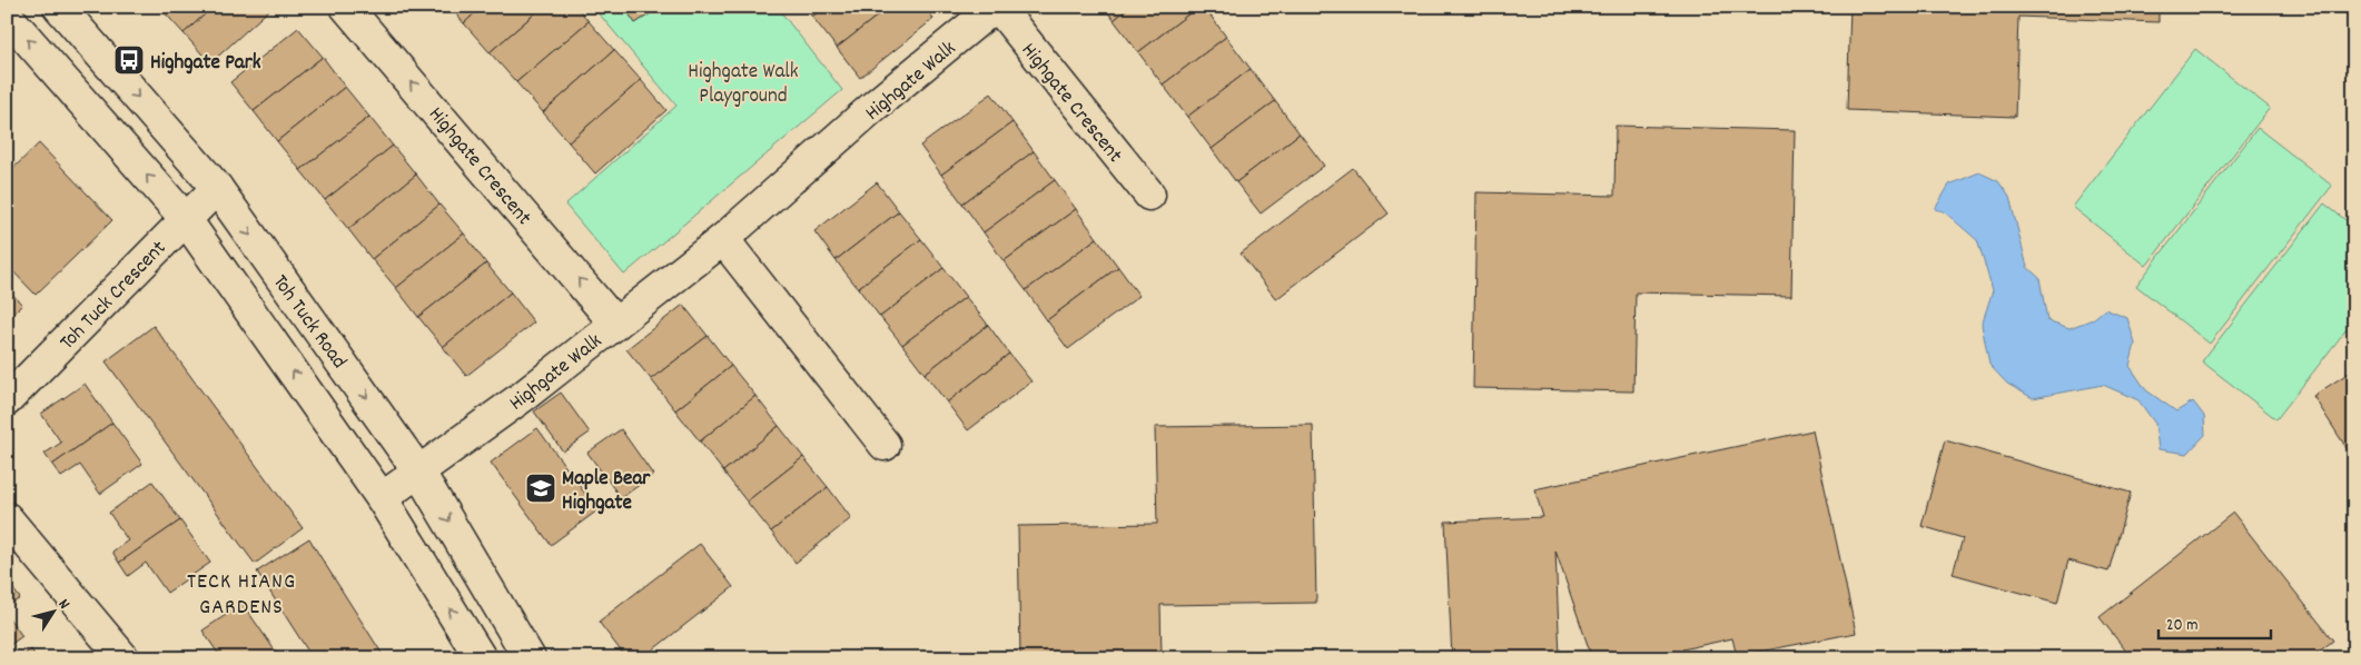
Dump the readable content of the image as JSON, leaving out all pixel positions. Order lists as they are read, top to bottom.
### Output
{
  "streets": {
    "street": [
      "Highgate Walk",
      "Highgate Crescent",
      "Toh Tuck Crescent",
      "Toh Tuck Road"
    ]
  },
  "crossings": [
    ["Highgate Walk", "Highgate Crescent"],
    ["Highgate Walk", "Toh Tuck Road"],
    ["Toh Tuck Crescent", "Toh Tuck Road"]
  ],
  "districts": ["TECK HIANG GARDENS"],
  "parks": ["Highgate Walk Playground"],
  "places": {
    "bus stop": ["Highgate Park"],
    "school or university": ["Maple Bear Highgate"]
  },
  "scale_bar": "20 m",
  "north": "top right"
}
